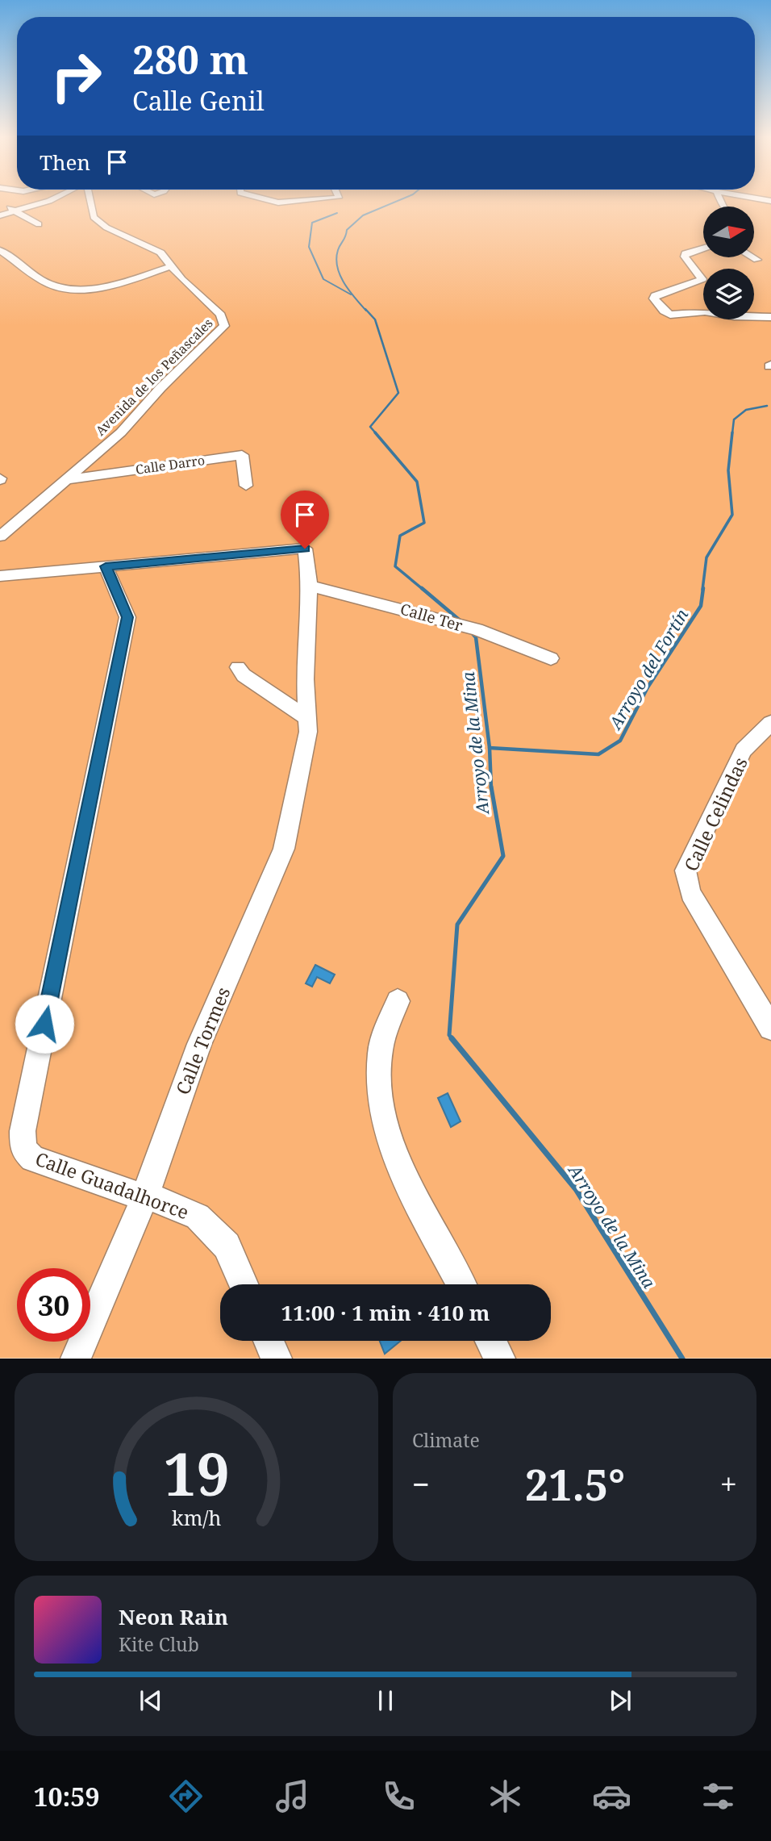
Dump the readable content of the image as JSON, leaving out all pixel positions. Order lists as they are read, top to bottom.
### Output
{
  "streets": {
    "street": [
      "Avenida de los Peñascales",
      "Calle Darro",
      "Calle Ter",
      "Calle Celindas",
      "Calle Tormes",
      "Calle Guadalhorce"
    ]
  },
  "crossings": [
    ["Avenida de los Peñascales", "Calle Darro"],
    ["Calle Ter", "Calle Tormes"],
    ["Calle Tormes", "Calle Guadalhorce"]
  ],
  "water": ["Arroyo del Fortín", "Arroyo de la Mina"],
  "north": "right",
  "page": {
    "turn": ["280 m", "Calle Genil"],
    "then": "Then",
    "limit": "30",
    "trip": "11:00 · 1 min · 410 m",
    "tile": "Climate",
    "heat": ["−", "21.5°", "+"],
    "song": ["Neon Rain", "Kite Club"],
    "tabs": "10:59",
    "gauge": ["19", "km/h"]
  }
}
